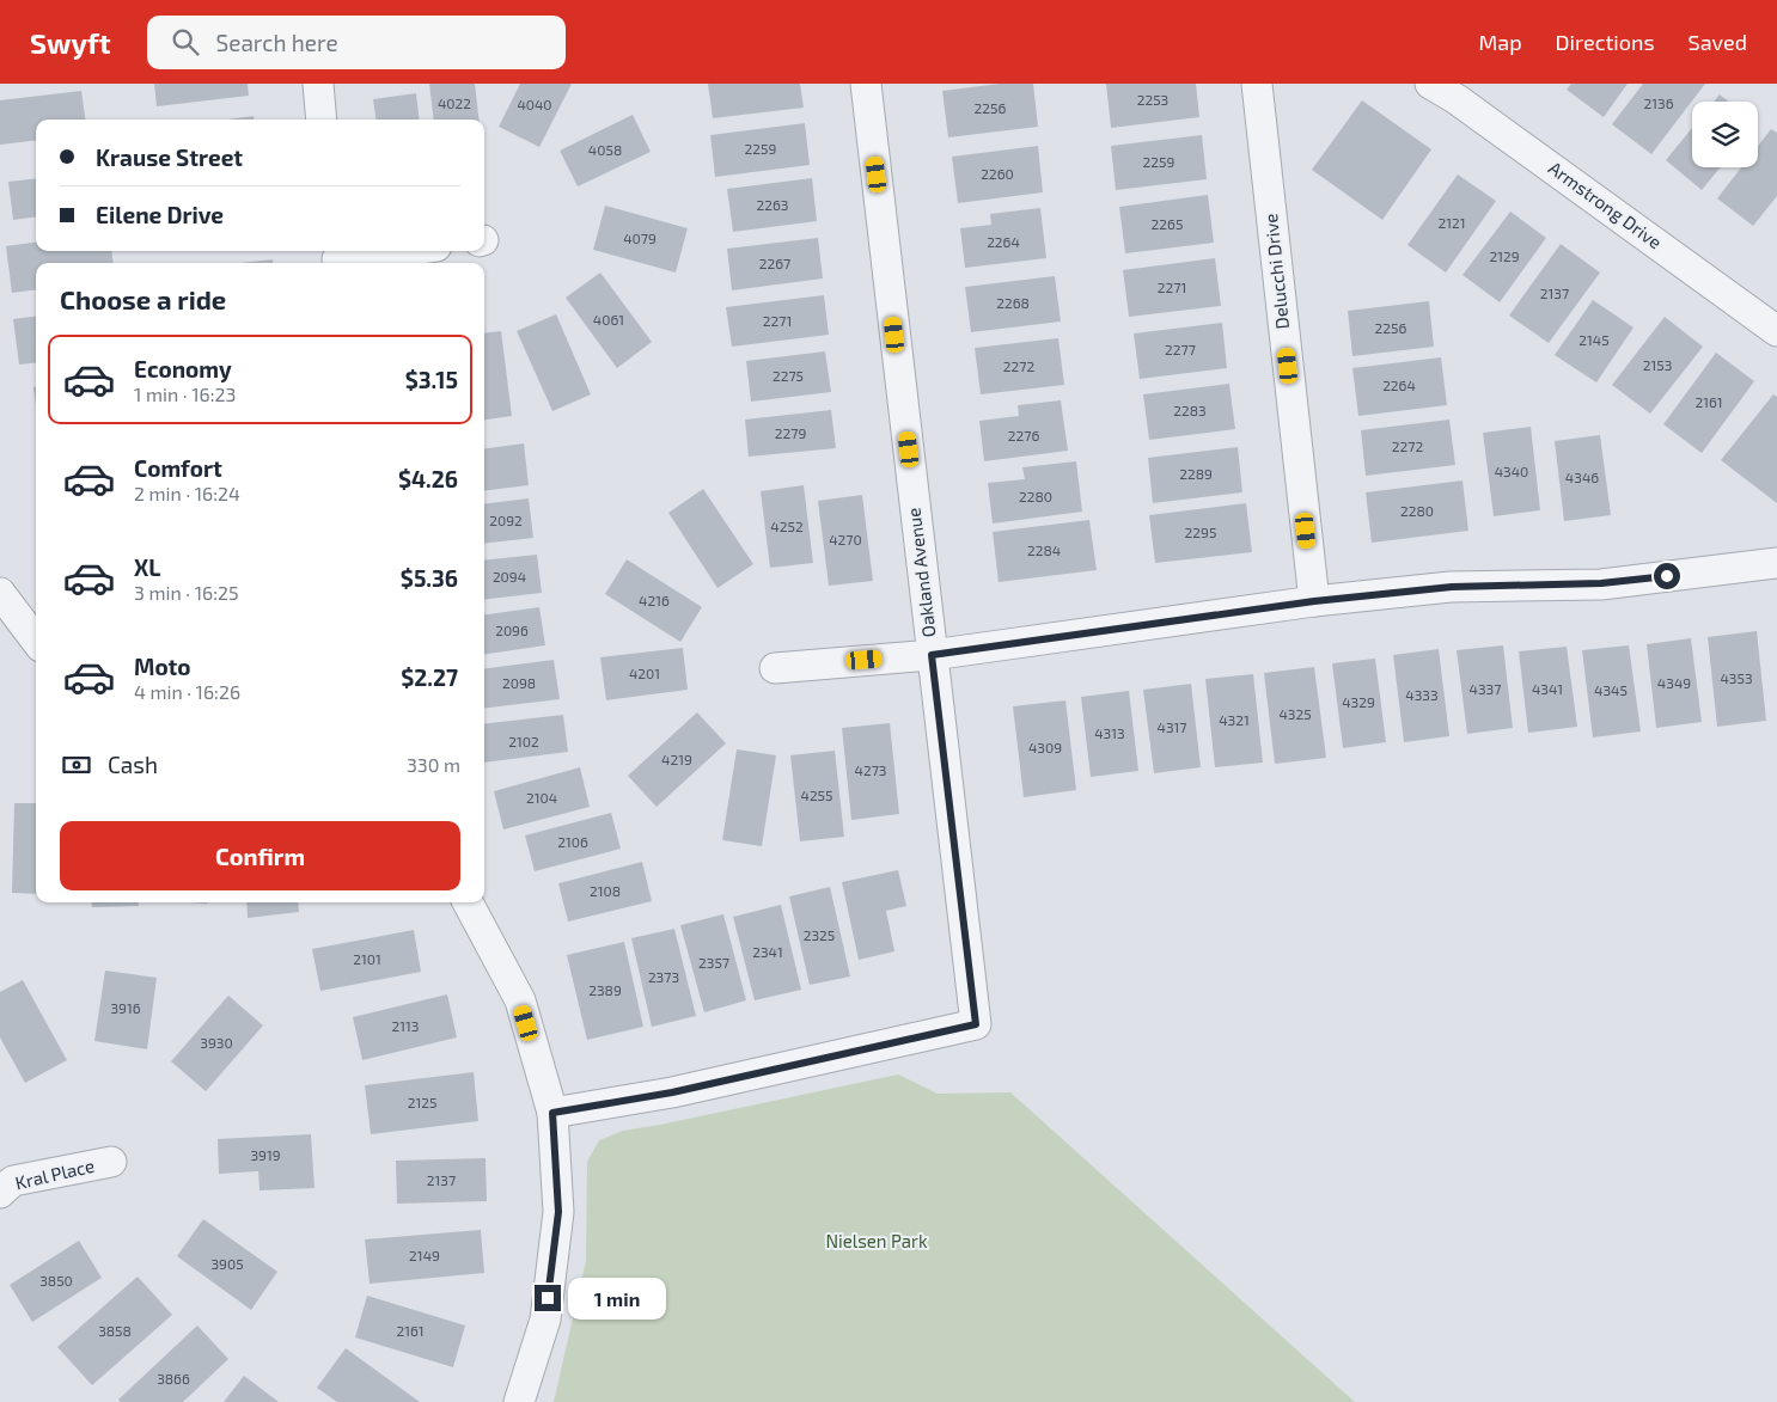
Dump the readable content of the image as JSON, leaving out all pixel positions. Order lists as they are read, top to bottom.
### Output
{
  "streets": {
    "street": [
      "Armstrong Drive",
      "Delucchi Drive",
      "Oakland Avenue",
      "Kral Place"
    ]
  },
  "parks": ["Nielsen Park"],
  "house_numbers": [
    "2253",
    "4022",
    "2136",
    "4040",
    "2256",
    "2259",
    "4058",
    "2259",
    "2260",
    "2263",
    "2121",
    "2265",
    "4079",
    "2264",
    "2129",
    "2267",
    "2271",
    "2137",
    "2268",
    "4061",
    "2271",
    "2256",
    "2145",
    "2277",
    "2153",
    "2272",
    "2275",
    "2264",
    "2161",
    "2283",
    "2279",
    "2276",
    "2272",
    "4340",
    "2289",
    "4346",
    "2280",
    "2280",
    "2092",
    "4252",
    "2295",
    "4270",
    "2284",
    "2094",
    "4216",
    "2096",
    "4201",
    "4353",
    "2098",
    "4349",
    "4337",
    "4341",
    "4345",
    "4333",
    "4329",
    "4325",
    "4321",
    "4317",
    "4313",
    "2102",
    "4309",
    "4219",
    "4273",
    "4255",
    "2104",
    "2106",
    "2108",
    "2325",
    "2341",
    "2101",
    "2357",
    "2373",
    "2389",
    "3916",
    "2113",
    "3930",
    "2125",
    "3919",
    "2137",
    "2149",
    "3905",
    "3850",
    "3858",
    "2161",
    "3866"
  ],
  "page": {
    "header": "Swyft",
    "search": "Search here",
    "nav": ["Map", "Directions", "Saved"],
    "banner": ["Krause Street", "Eilene Drive"],
    "heading": "Choose a ride",
    "list": [
      {
        "name": "Economy",
        "note": "1 min · 16:23",
        "value": "$3.15"
      },
      {
        "name": "Comfort",
        "note": "2 min · 16:24",
        "value": "$4.26"
      },
      {
        "name": "XL",
        "note": "3 min · 16:25",
        "value": "$5.36"
      },
      {
        "name": "Moto",
        "note": "4 min · 16:26",
        "value": "$2.27"
      }
    ],
    "pay": ["Cash", "330 m"],
    "buttons": "Confirm",
    "bubble": "1 min"
  }
}
